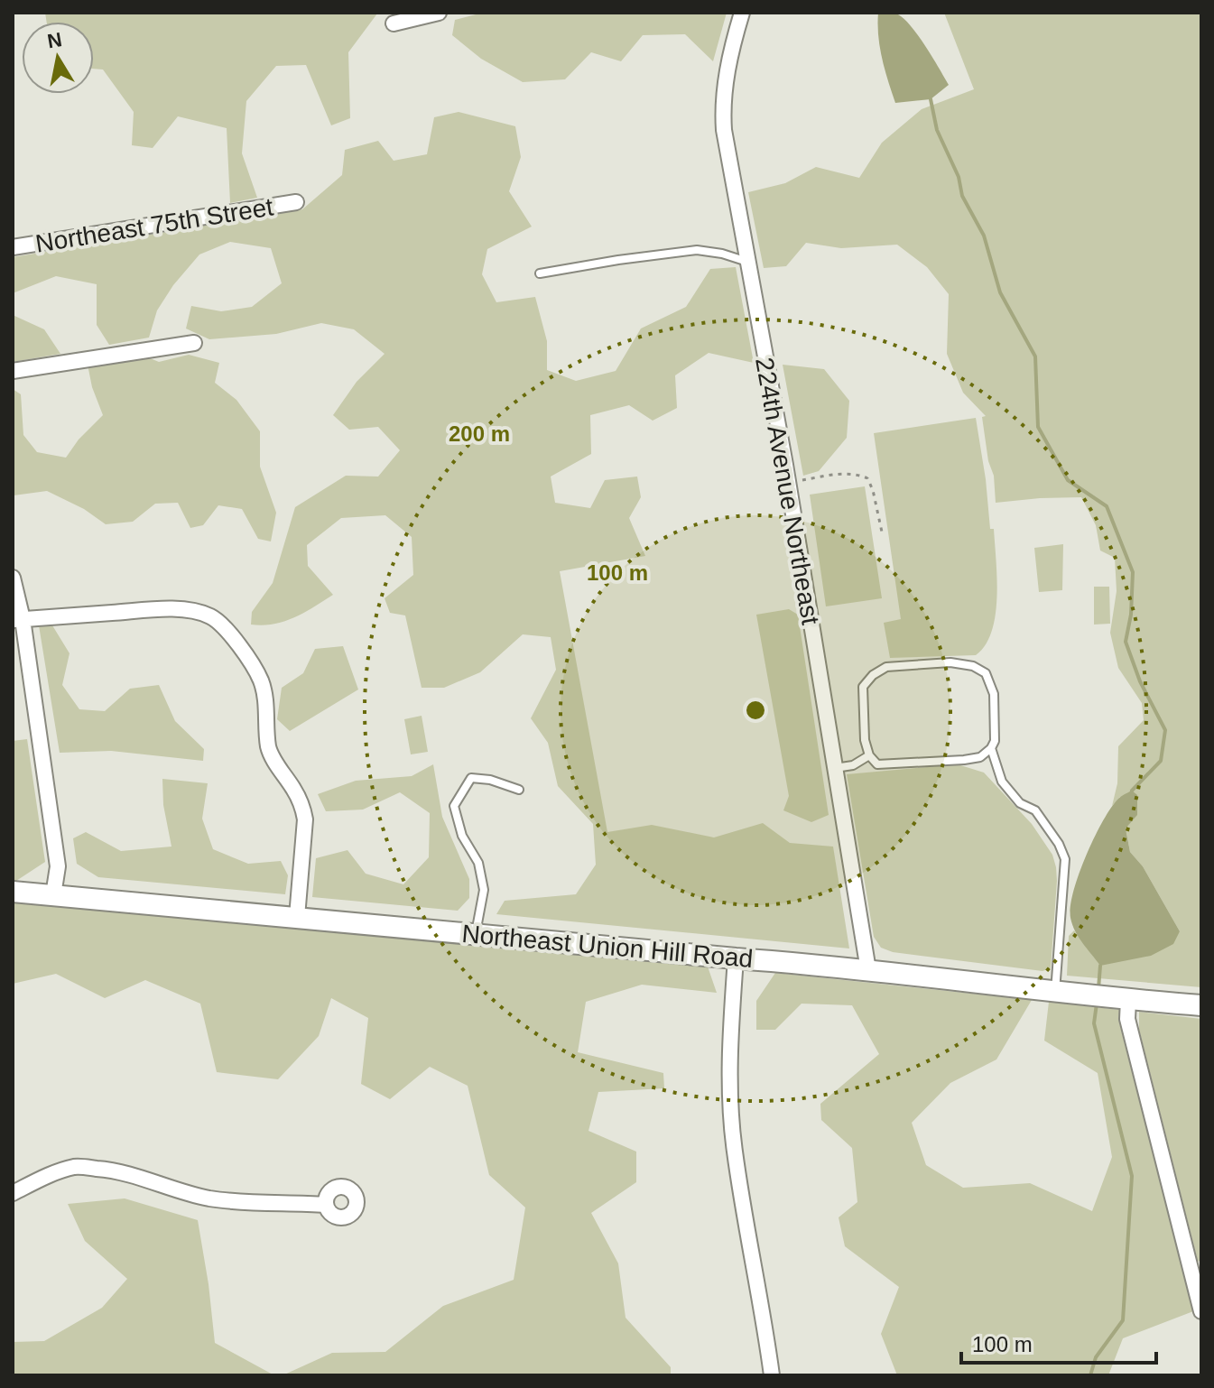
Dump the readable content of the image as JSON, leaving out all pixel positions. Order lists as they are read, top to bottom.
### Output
{
  "streets": {
    "street": ["Northeast 75th Street", "224th Avenue Northeast", "Northeast Union Hill Road"]
  },
  "crossings": [
    ["224th Avenue Northeast", "Northeast Union Hill Road"]
  ],
  "scale_bar": "100 m",
  "north": "top",
  "rings": ["200 m", "100 m"]
}
